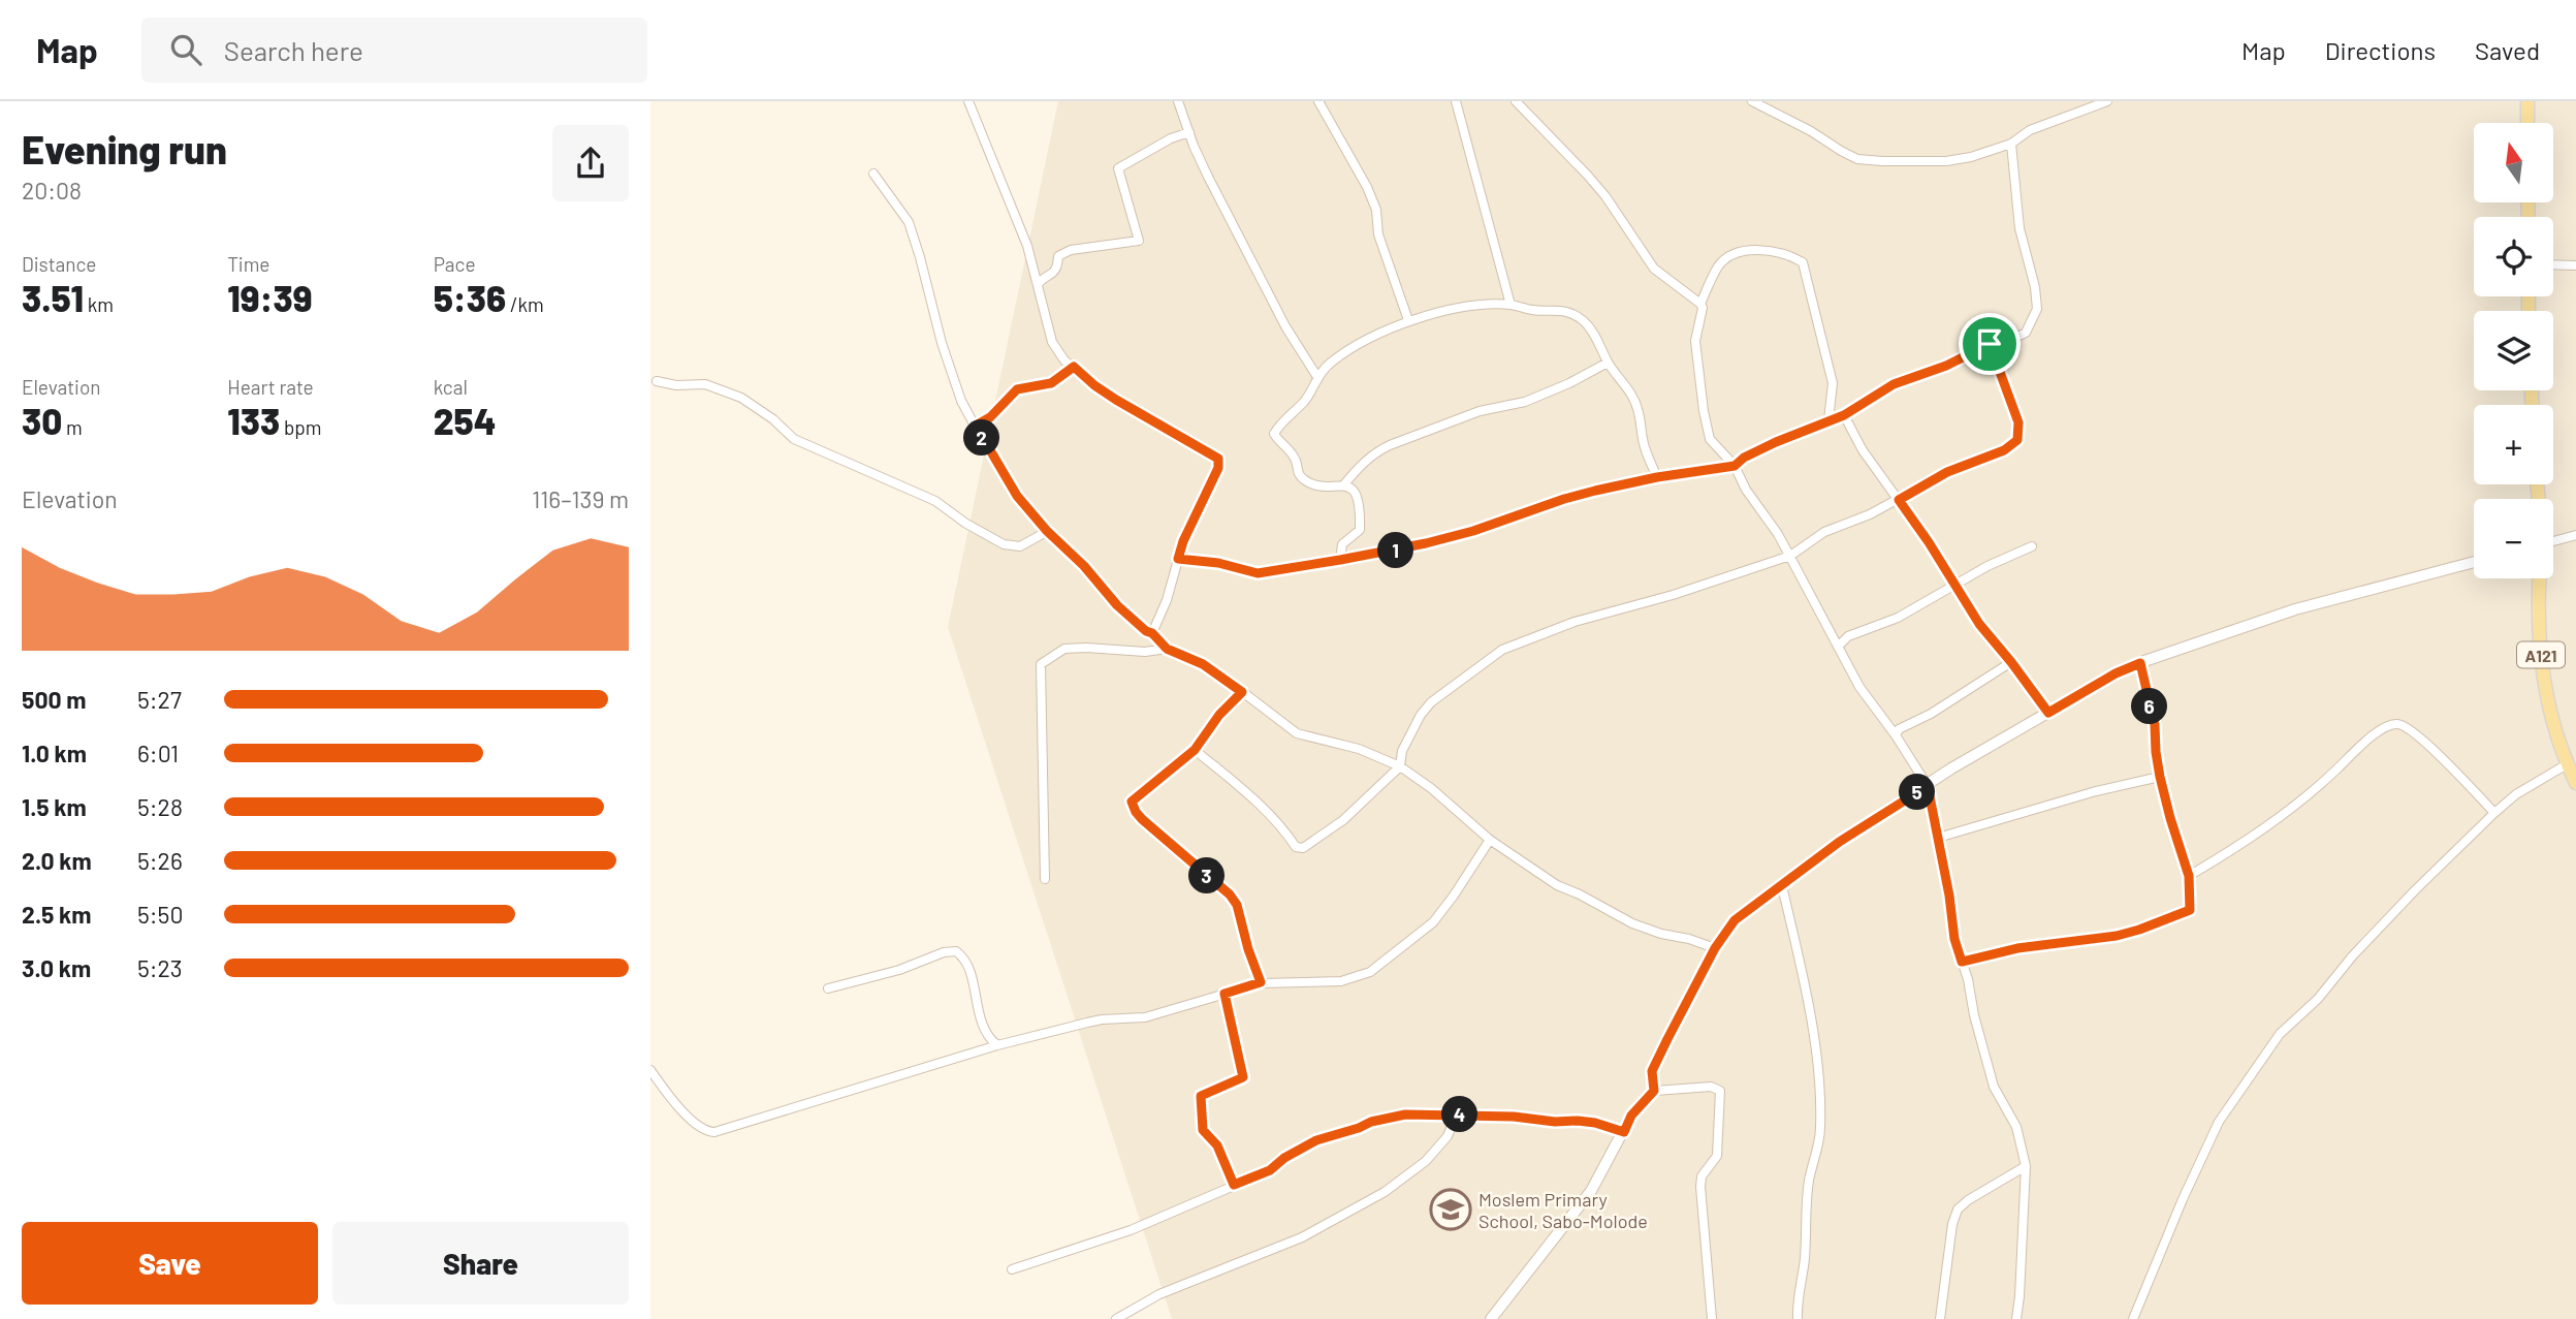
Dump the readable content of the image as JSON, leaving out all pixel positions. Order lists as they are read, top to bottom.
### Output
{
  "streets": {
    "main road": ["A121"]
  },
  "places": {
    "school or university": ["Moslem Primary School, Sabo-Molode"]
  },
  "north": "top",
  "page": {
    "header": "Map",
    "search": "Search here",
    "nav": ["Map", "Directions", "Saved"],
    "heading": ["Evening run", "20:08"],
    "map_buttons": ["+", "−"],
    "stats": [
      ["Distance", "3.51 km"],
      ["Time", "19:39"],
      ["Pace", "5:36 /km"],
      ["Elevation", "30 m"],
      ["Heart rate", "133 bpm"],
      ["kcal", "254"]
    ],
    "pins": [
      "2",
      "1",
      "6",
      "5",
      "3",
      "4"
    ],
    "chart": ["Elevation", "116–139 m"],
    "list": [
      {
        "name": "500 m",
        "note": "5:27"
      },
      {
        "name": "1.0 km",
        "note": "6:01"
      },
      {
        "name": "1.5 km",
        "note": "5:28"
      },
      {
        "name": "2.0 km",
        "note": "5:26"
      },
      {
        "name": "2.5 km",
        "note": "5:50"
      },
      {
        "name": "3.0 km",
        "note": "5:23"
      }
    ],
    "buttons": ["Save", "Share"]
  }
}
